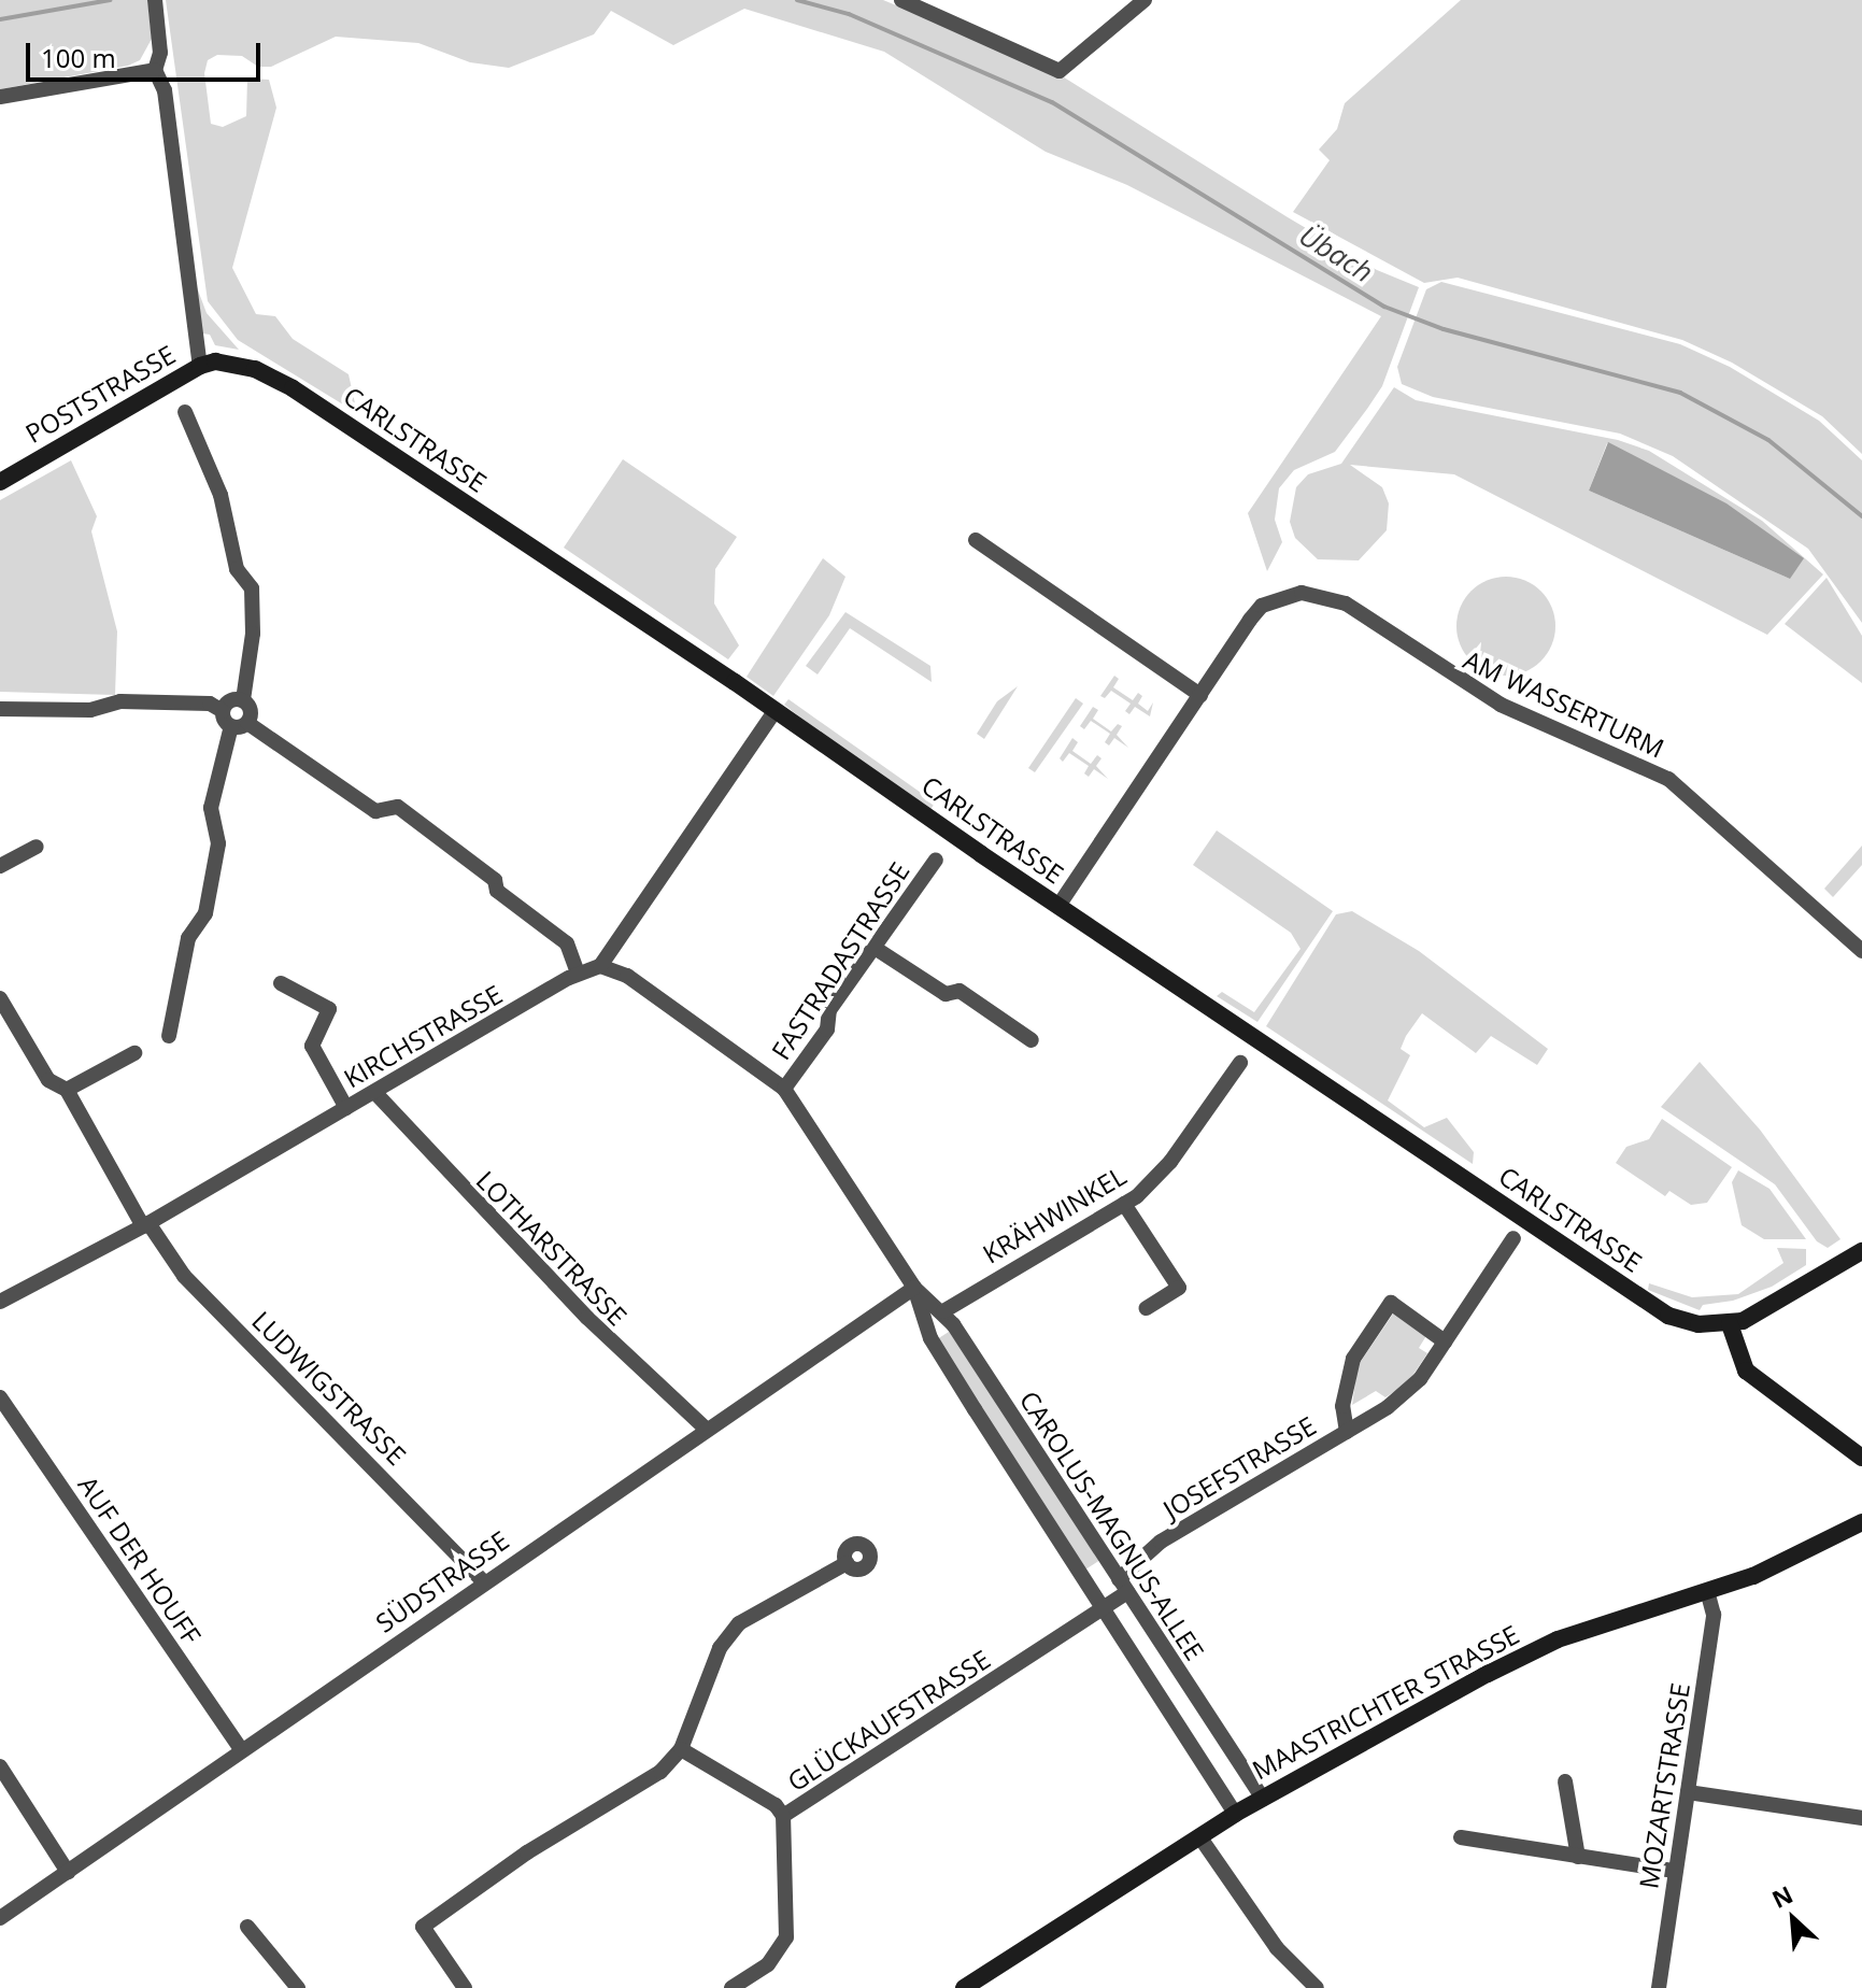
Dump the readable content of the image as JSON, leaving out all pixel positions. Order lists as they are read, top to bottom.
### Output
{
  "streets": {
    "main road": ["POSTSTRASSE", "CARLSTRASSE", "MAASTRICHTER STRASSE"],
    "street": [
      "AM WASSERTURM",
      "FASTRADASTRASSE",
      "KIRCHSTRASSE",
      "KRÄHWINKEL",
      "LOTHARSTRASSE",
      "LUDWIGSTRASSE",
      "JOSEFSTRASSE",
      "CAROLUS-MAGNUS-ALLEE",
      "AUF DER HOUFF",
      "SÜDSTRASSE",
      "GLÜCKAUFSTRASSE",
      "MOZARTSTRASSE"
    ]
  },
  "crossings": [
    ["POSTSTRASSE", "CARLSTRASSE"],
    ["CARLSTRASSE", "AM WASSERTURM"],
    ["FASTRADASTRASSE", "CAROLUS-MAGNUS-ALLEE"],
    ["KIRCHSTRASSE", "LOTHARSTRASSE"],
    ["KIRCHSTRASSE", "LUDWIGSTRASSE"],
    ["KIRCHSTRASSE", "CAROLUS-MAGNUS-ALLEE"],
    ["KRÄHWINKEL", "CAROLUS-MAGNUS-ALLEE"],
    ["LOTHARSTRASSE", "SÜDSTRASSE"],
    ["LUDWIGSTRASSE", "SÜDSTRASSE"],
    ["JOSEFSTRASSE", "CAROLUS-MAGNUS-ALLEE"],
    ["JOSEFSTRASSE", "GLÜCKAUFSTRASSE"],
    ["CAROLUS-MAGNUS-ALLEE", "SÜDSTRASSE"],
    ["CAROLUS-MAGNUS-ALLEE", "MAASTRICHTER STRASSE"],
    ["CAROLUS-MAGNUS-ALLEE", "GLÜCKAUFSTRASSE"],
    ["AUF DER HOUFF", "SÜDSTRASSE"],
    ["MAASTRICHTER STRASSE", "MOZARTSTRASSE"]
  ],
  "water": ["Übach"],
  "scale_bar": "100 m",
  "north": "top left"
}
